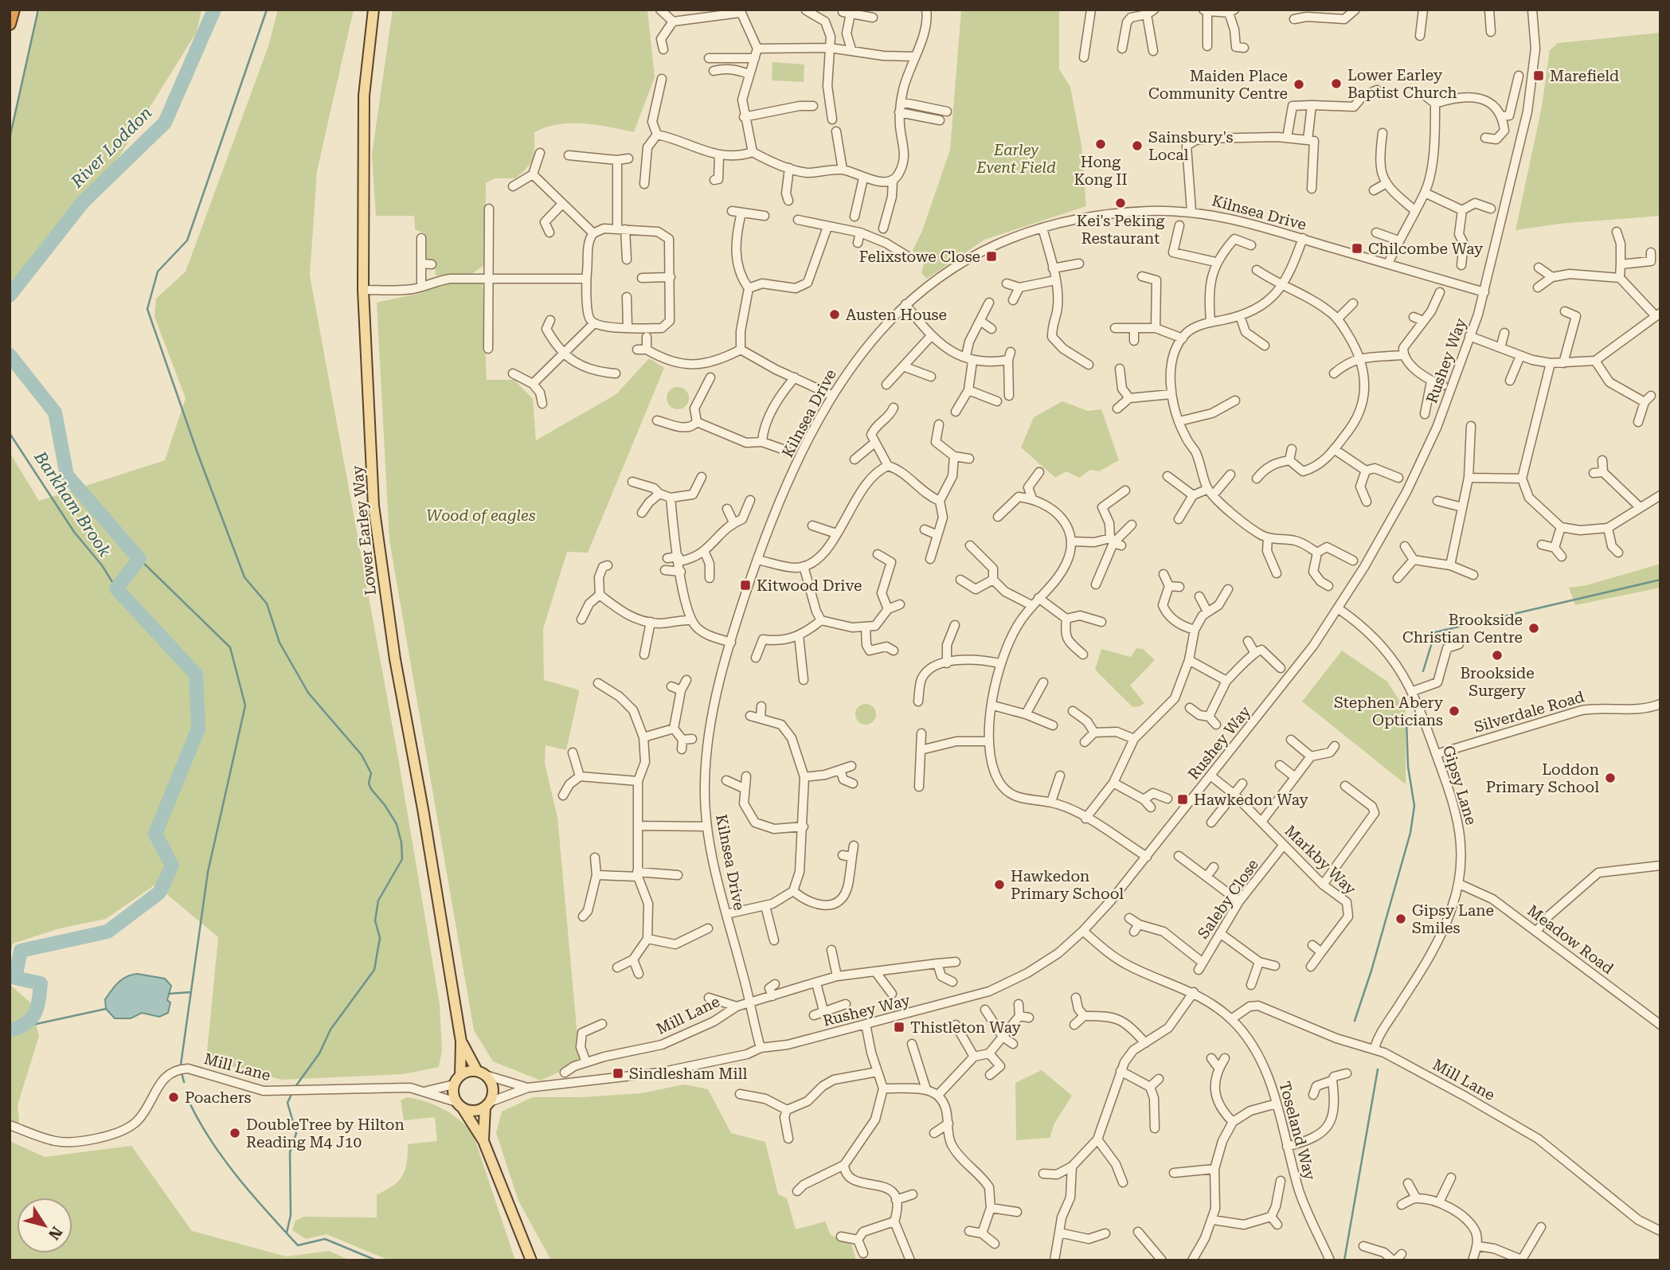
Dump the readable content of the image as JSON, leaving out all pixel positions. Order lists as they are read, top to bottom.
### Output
{
  "streets": {
    "main road": ["Lower Earley Way"],
    "street": [
      "Kilnsea Drive",
      "Rushey Way",
      "Silverdale Road",
      "Gipsy Lane",
      "Markby Way",
      "Saleby Close",
      "Meadow Road",
      "Mill Lane",
      "Toseland Way"
    ]
  },
  "crossings": [
    ["Kilnsea Drive", "Rushey Way"],
    ["Kilnsea Drive", "Mill Lane"],
    ["Rushey Way", "Lower Earley Way"],
    ["Rushey Way", "Gipsy Lane"],
    ["Rushey Way", "Markby Way"],
    ["Rushey Way", "Mill Lane"],
    ["Rushey Way", "Toseland Way"],
    ["Lower Earley Way", "Mill Lane"],
    ["Silverdale Road", "Gipsy Lane"],
    ["Gipsy Lane", "Meadow Road"],
    ["Gipsy Lane", "Mill Lane"],
    ["Markby Way", "Saleby Close"],
    ["Mill Lane", "Toseland Way"]
  ],
  "water": ["River Loddon", "Barkham Brook"],
  "parks": ["Earley Event Field", "Wood of eagles"],
  "places": {
    "transit": [
      "Marefield",
      "Chilcombe Way",
      "Felixstowe Close",
      "Kitwood Drive",
      "Hawkedon Way",
      "Thistleton Way",
      "Sindlesham Mill"
    ],
    "other": [
      "Lower Earley Baptist Church",
      "Maiden Place Community Centre",
      "Hong Kong II",
      "Sainsbury's Local",
      "Kei's Peking Restaurant",
      "Austen House",
      "Brookside Christian Centre",
      "Brookside Surgery",
      "Stephen Abery Opticians",
      "Loddon Primary School",
      "Hawkedon Primary School",
      "Gipsy Lane Smiles",
      "Poachers",
      "DoubleTree by Hilton Reading M4 J10"
    ]
  },
  "north": "bottom right"
}
